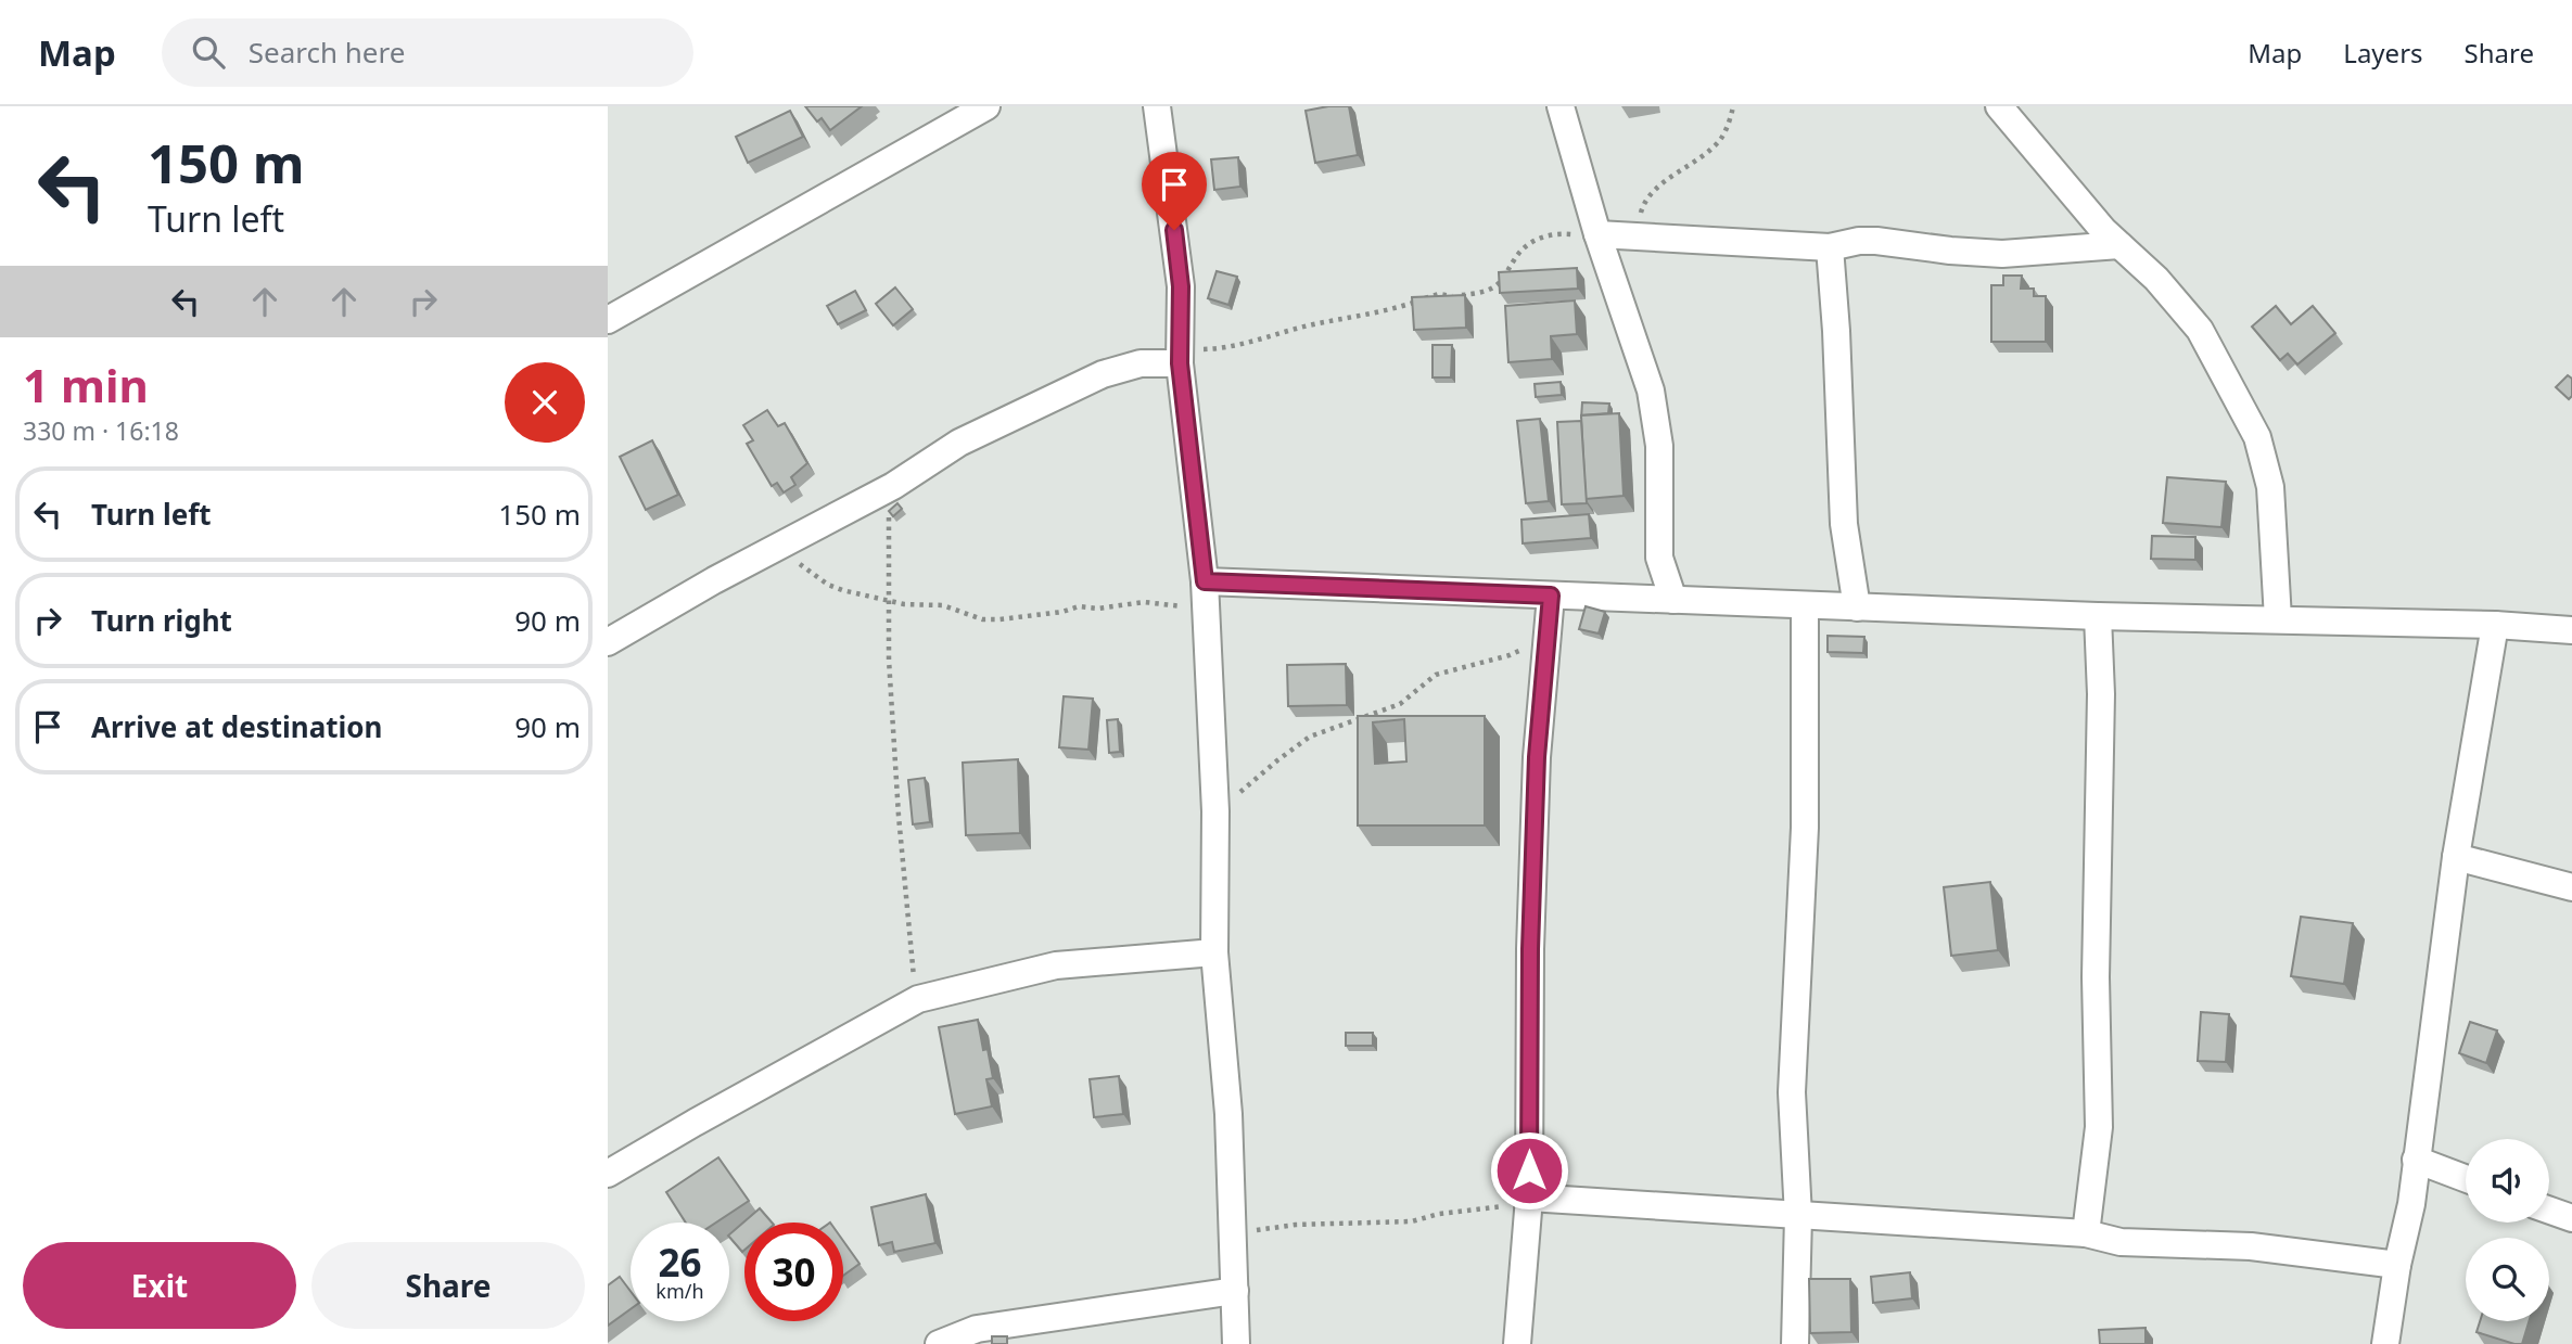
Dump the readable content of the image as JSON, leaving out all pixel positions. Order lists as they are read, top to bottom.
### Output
{
  "page": {
    "header": "Map",
    "search": "Search here",
    "nav": ["Map", "Layers", "Share"],
    "turn": ["150 m", "Turn left"],
    "heading": ["1 min", "330 m · 16:18"],
    "list": [
      {
        "name": "Turn left",
        "value": "150 m"
      },
      {
        "name": "Turn right",
        "value": "90 m"
      },
      {
        "name": "Arrive at destination",
        "value": "90 m"
      }
    ],
    "speed": "26 km/h",
    "limit": "30",
    "buttons": ["Exit", "Share"]
  }
}
